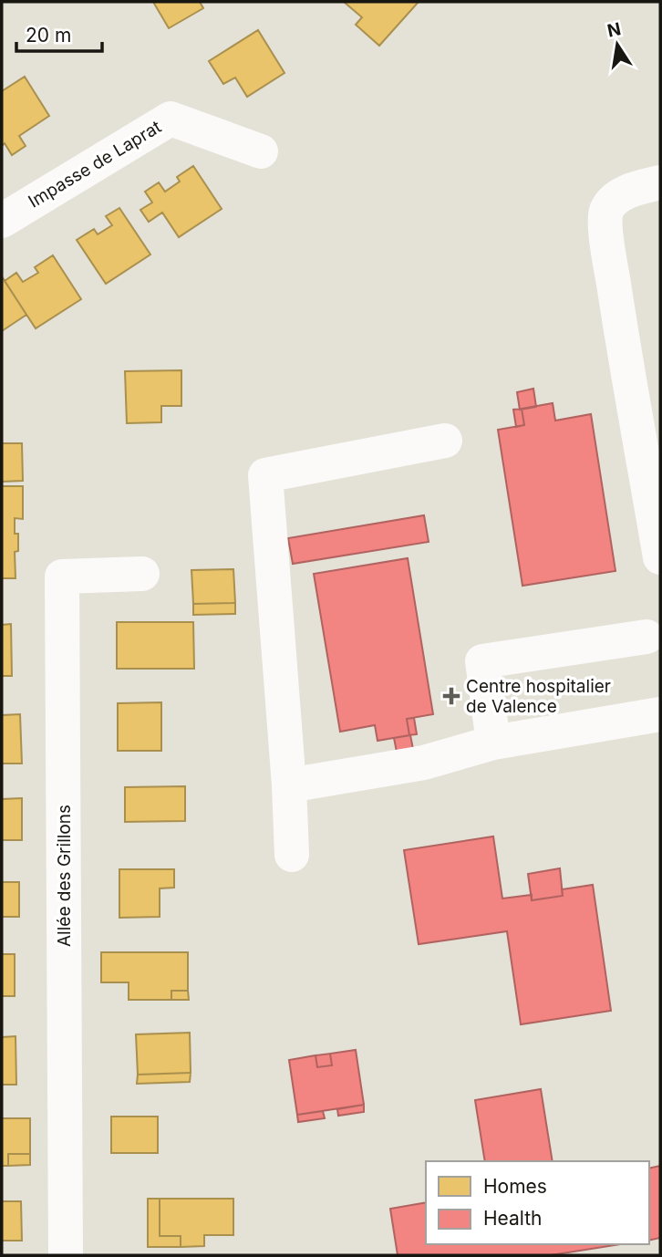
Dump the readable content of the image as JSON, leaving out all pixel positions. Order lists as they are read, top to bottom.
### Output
{
  "streets": {
    "street": ["Impasse de Laprat", "Allée des Grillons"]
  },
  "places": {
    "health": ["Centre hospitalier de Valence"]
  },
  "legend": ["Homes", "Health"],
  "scale_bar": "20 m",
  "north": "top"
}
